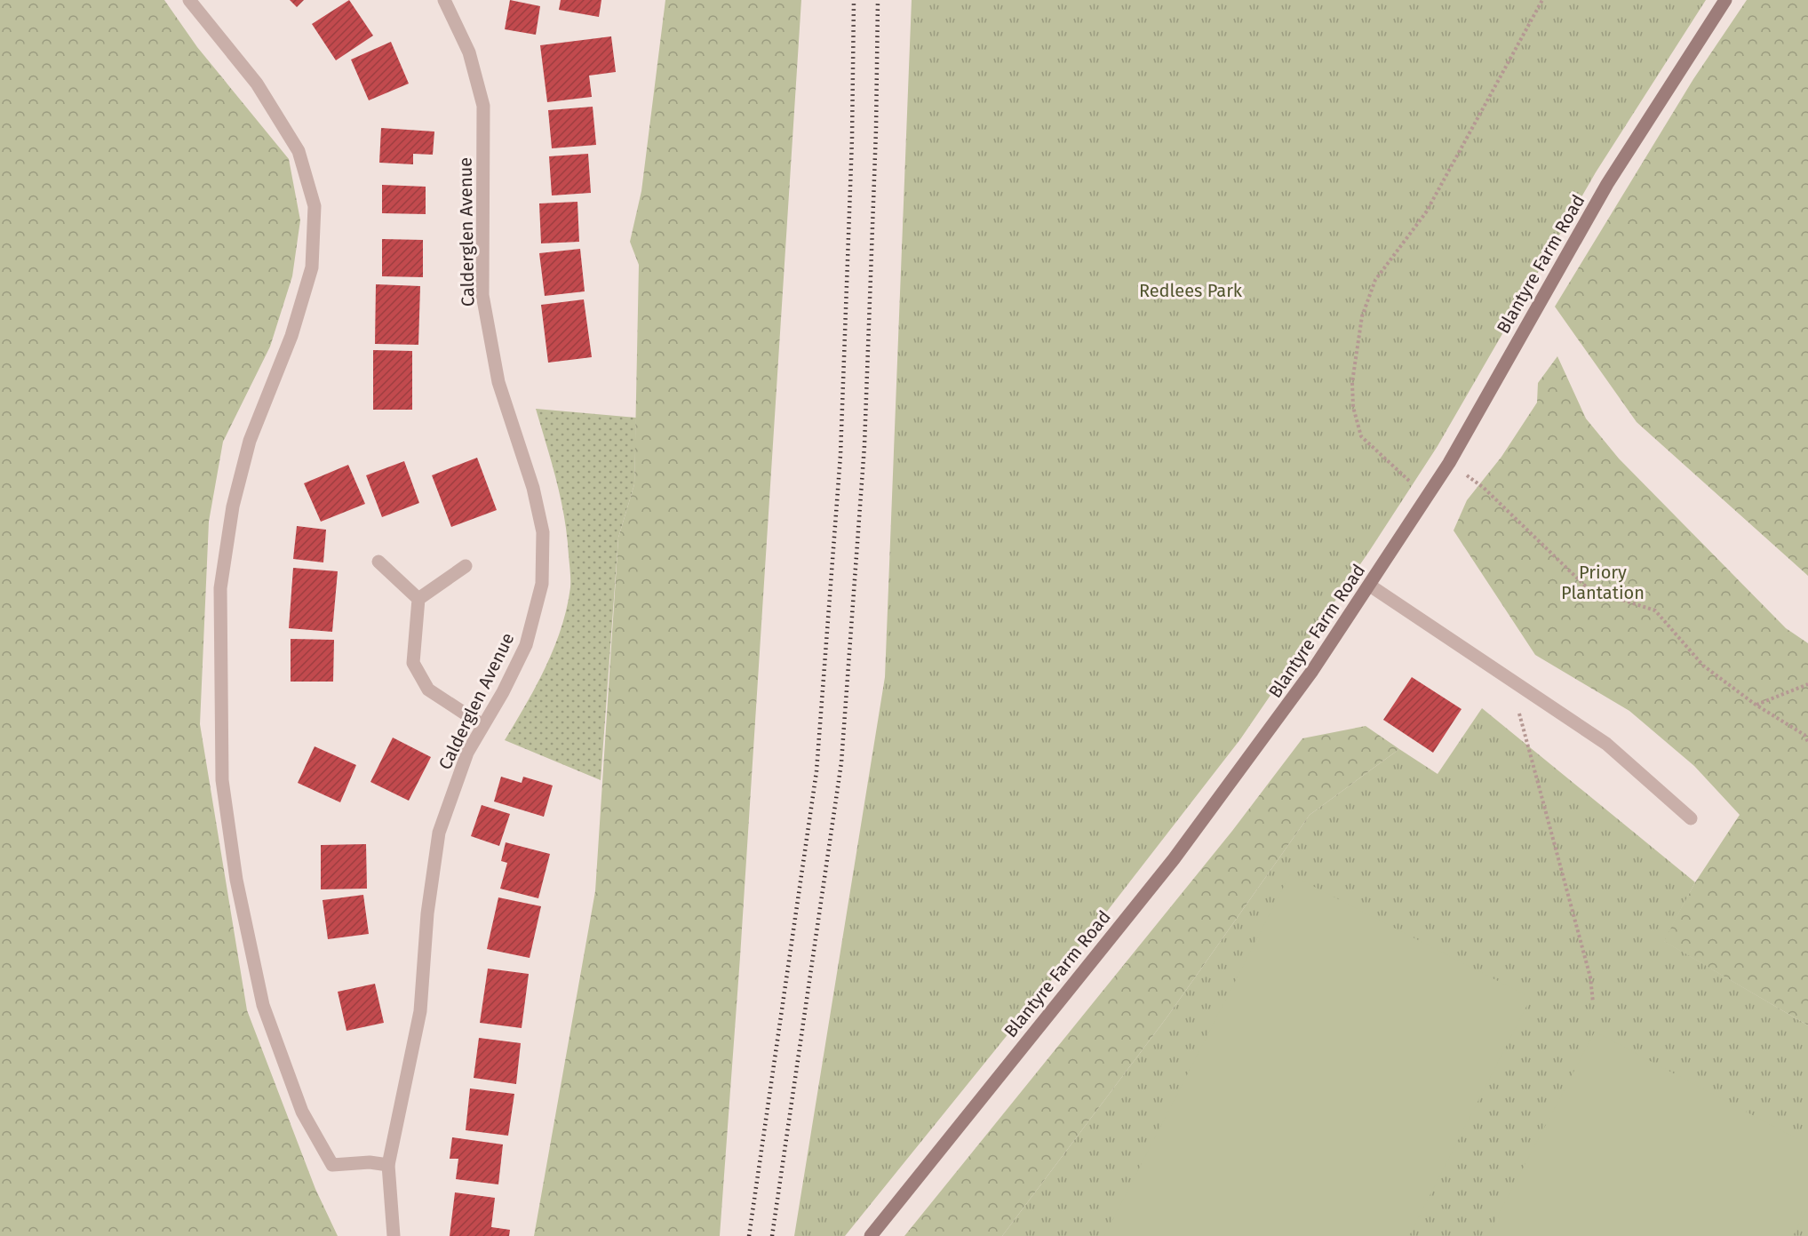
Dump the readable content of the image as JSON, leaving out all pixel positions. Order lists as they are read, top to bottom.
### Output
{
  "streets": {
    "main road": ["Blantyre Farm Road"],
    "street": ["Calderglen Avenue"]
  },
  "parks": ["Redlees Park", "Priory Plantation"]
}
